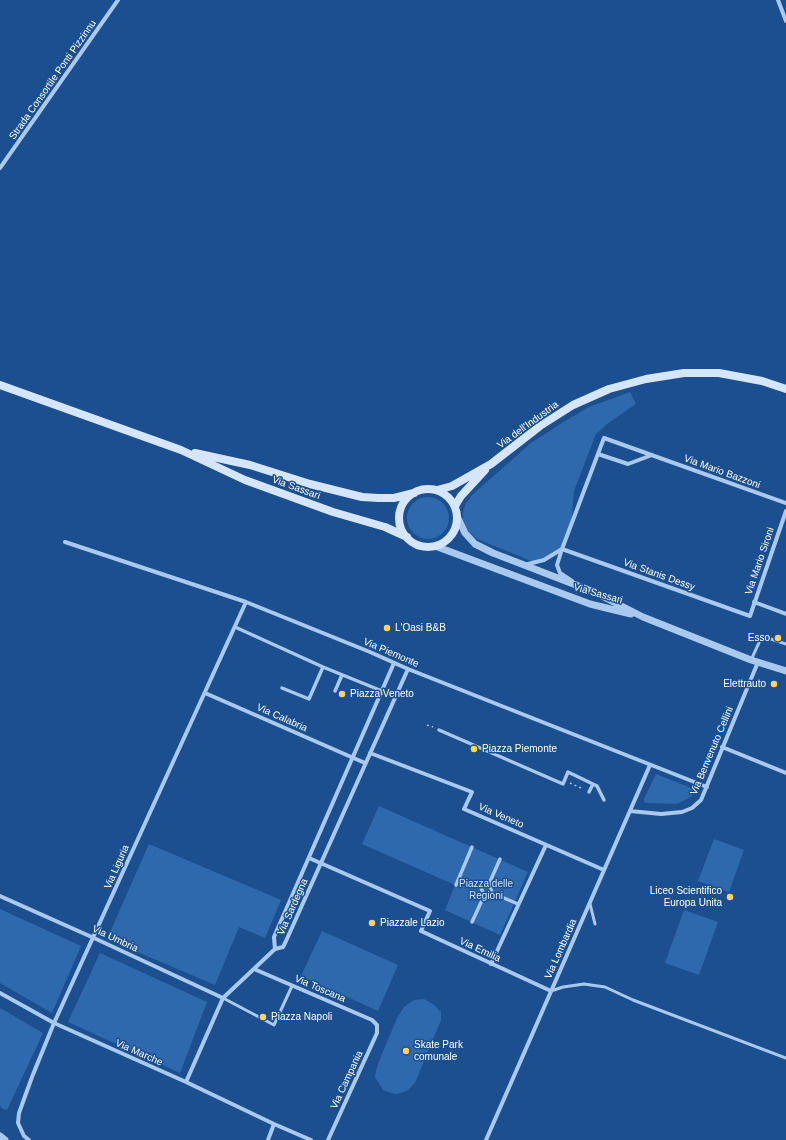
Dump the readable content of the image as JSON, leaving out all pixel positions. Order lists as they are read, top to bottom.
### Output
{
  "streets": {
    "main road": ["Via dell'Industria", "Via Sassari"],
    "street": [
      "Strada Consortile Ponti Pizzinnu",
      "Via Mario Bazzoni",
      "Via Mario Sironi",
      "Via Stanis Dessy",
      "Via Piemonte",
      "Via Calabria",
      "Via Benvenuto Cellini",
      "Via Veneto",
      "Via Liguria",
      "Via Sardegna",
      "Via Umbria",
      "Via Lombardia",
      "Via Emilia",
      "Via Toscana",
      "Via Marche",
      "Via Campania"
    ]
  },
  "crossings": [
    ["Via dell'Industria", "Via Sassari"],
    ["Via Sassari", "Via Benvenuto Cellini"],
    ["Via Mario Sironi", "Via Stanis Dessy"],
    ["Via Piemonte", "Via Benvenuto Cellini"],
    ["Via Piemonte", "Via Liguria"],
    ["Via Piemonte", "Via Sardegna"],
    ["Via Piemonte", "Via Lombardia"],
    ["Via Calabria", "Via Liguria"],
    ["Via Calabria", "Via Sardegna"],
    ["Via Benvenuto Cellini", "Via Lombardia"],
    ["Via Veneto", "Via Sardegna"],
    ["Via Veneto", "Via Lombardia"],
    ["Via Liguria", "Via Umbria"],
    ["Via Liguria", "Via Marche"],
    ["Via Sardegna", "Via Emilia"],
    ["Via Lombardia", "Via Emilia"],
    ["Via Toscana", "Via Campania"]
  ],
  "parks": ["Piazza delle Regioni"],
  "places": [
    "L'Oasi B&B",
    "Esso",
    "Elettrauto",
    "Piazza Veneto",
    "Piazza Piemonte",
    "Liceo Scientifico Europa Unita",
    "Piazzale Lazio",
    "Piazza Napoli",
    "Skate Park comunale"
  ]
}
